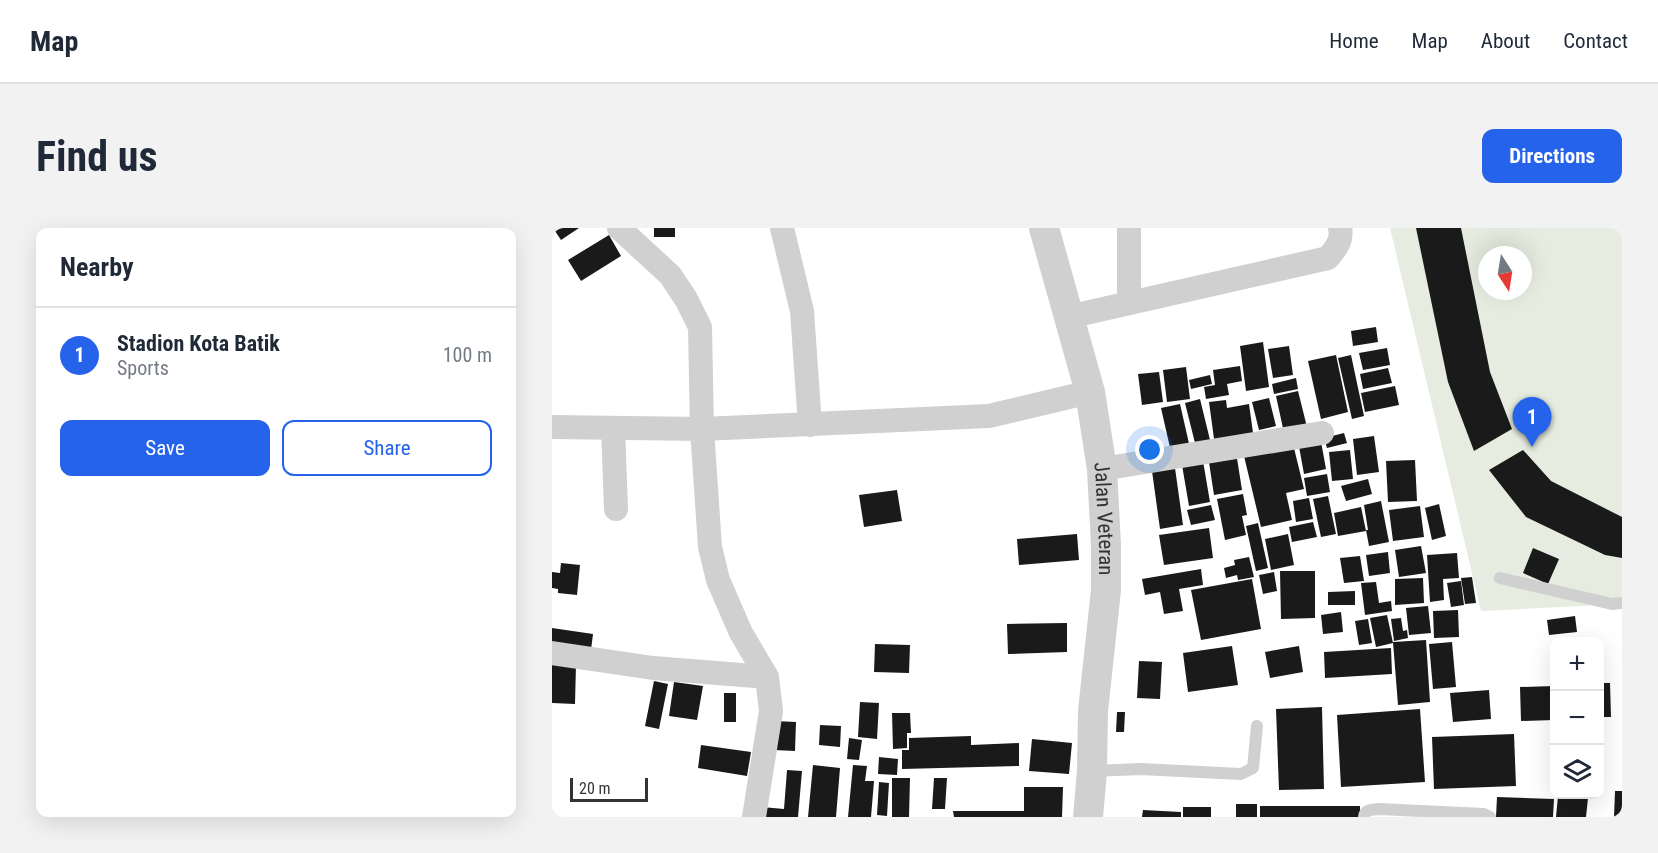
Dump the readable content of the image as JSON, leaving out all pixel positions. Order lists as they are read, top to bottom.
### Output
{
  "streets": {
    "street": ["Jalan Veteran"]
  },
  "scale_bar": "20 m",
  "north": "bottom",
  "page": {
    "header": "Map",
    "nav": [
      "Home",
      "Map",
      "About",
      "Contact"
    ],
    "buttons": [
      "Directions",
      ["Save", "Share"]
    ],
    "title": "Find us",
    "heading": "Nearby",
    "list": [
      {
        "mark": "1",
        "name": "Stadion Kota Batik",
        "note": "Sports",
        "value": "100 m"
      }
    ],
    "pins": "1",
    "map_buttons": ["+", "−"],
    "scale": "20 m"
  }
}
